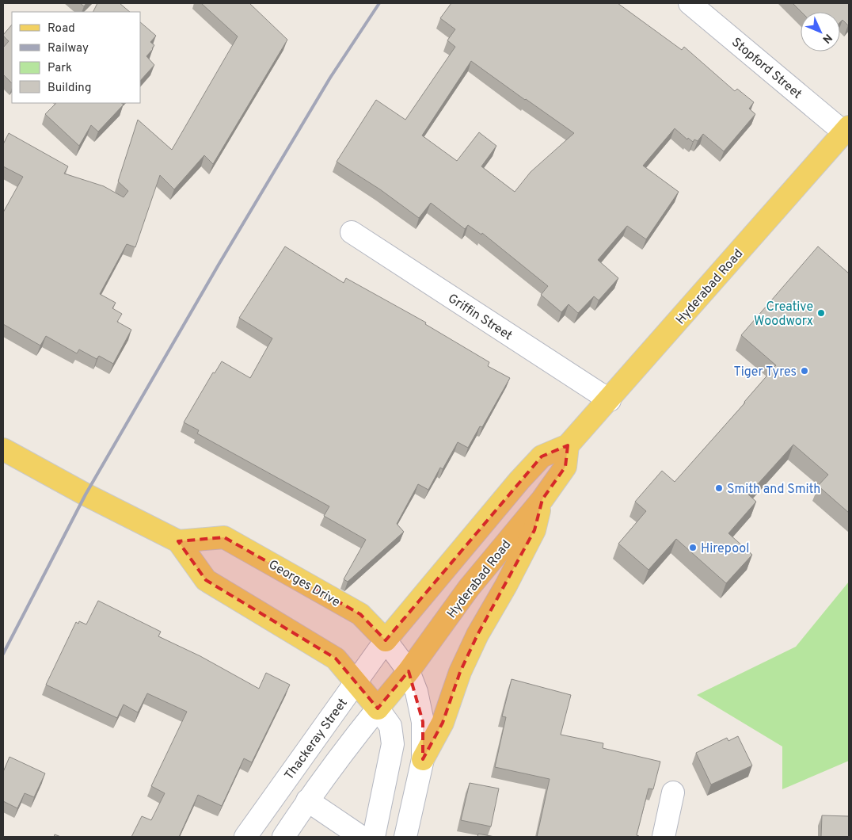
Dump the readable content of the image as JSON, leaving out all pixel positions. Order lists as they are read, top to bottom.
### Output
{
  "streets": {
    "main road": [
      "Stopford Street",
      "Hyderabad Road",
      "Griffin Street",
      "Georges Drive",
      "Thackeray Street"
    ]
  },
  "crossings": [
    ["Stopford Street", "Hyderabad Road"],
    ["Hyderabad Road", "Griffin Street"],
    ["Hyderabad Road", "Georges Drive"],
    ["Hyderabad Road", "Thackeray Street"],
    ["Georges Drive", "Thackeray Street"]
  ],
  "places": [
    "Creative Woodworx",
    "Tiger Tyres",
    "Smith and Smith",
    "Hirepool"
  ],
  "legend": [
    "Road",
    "Railway",
    "Park",
    "Building"
  ],
  "north": "bottom right"
}
